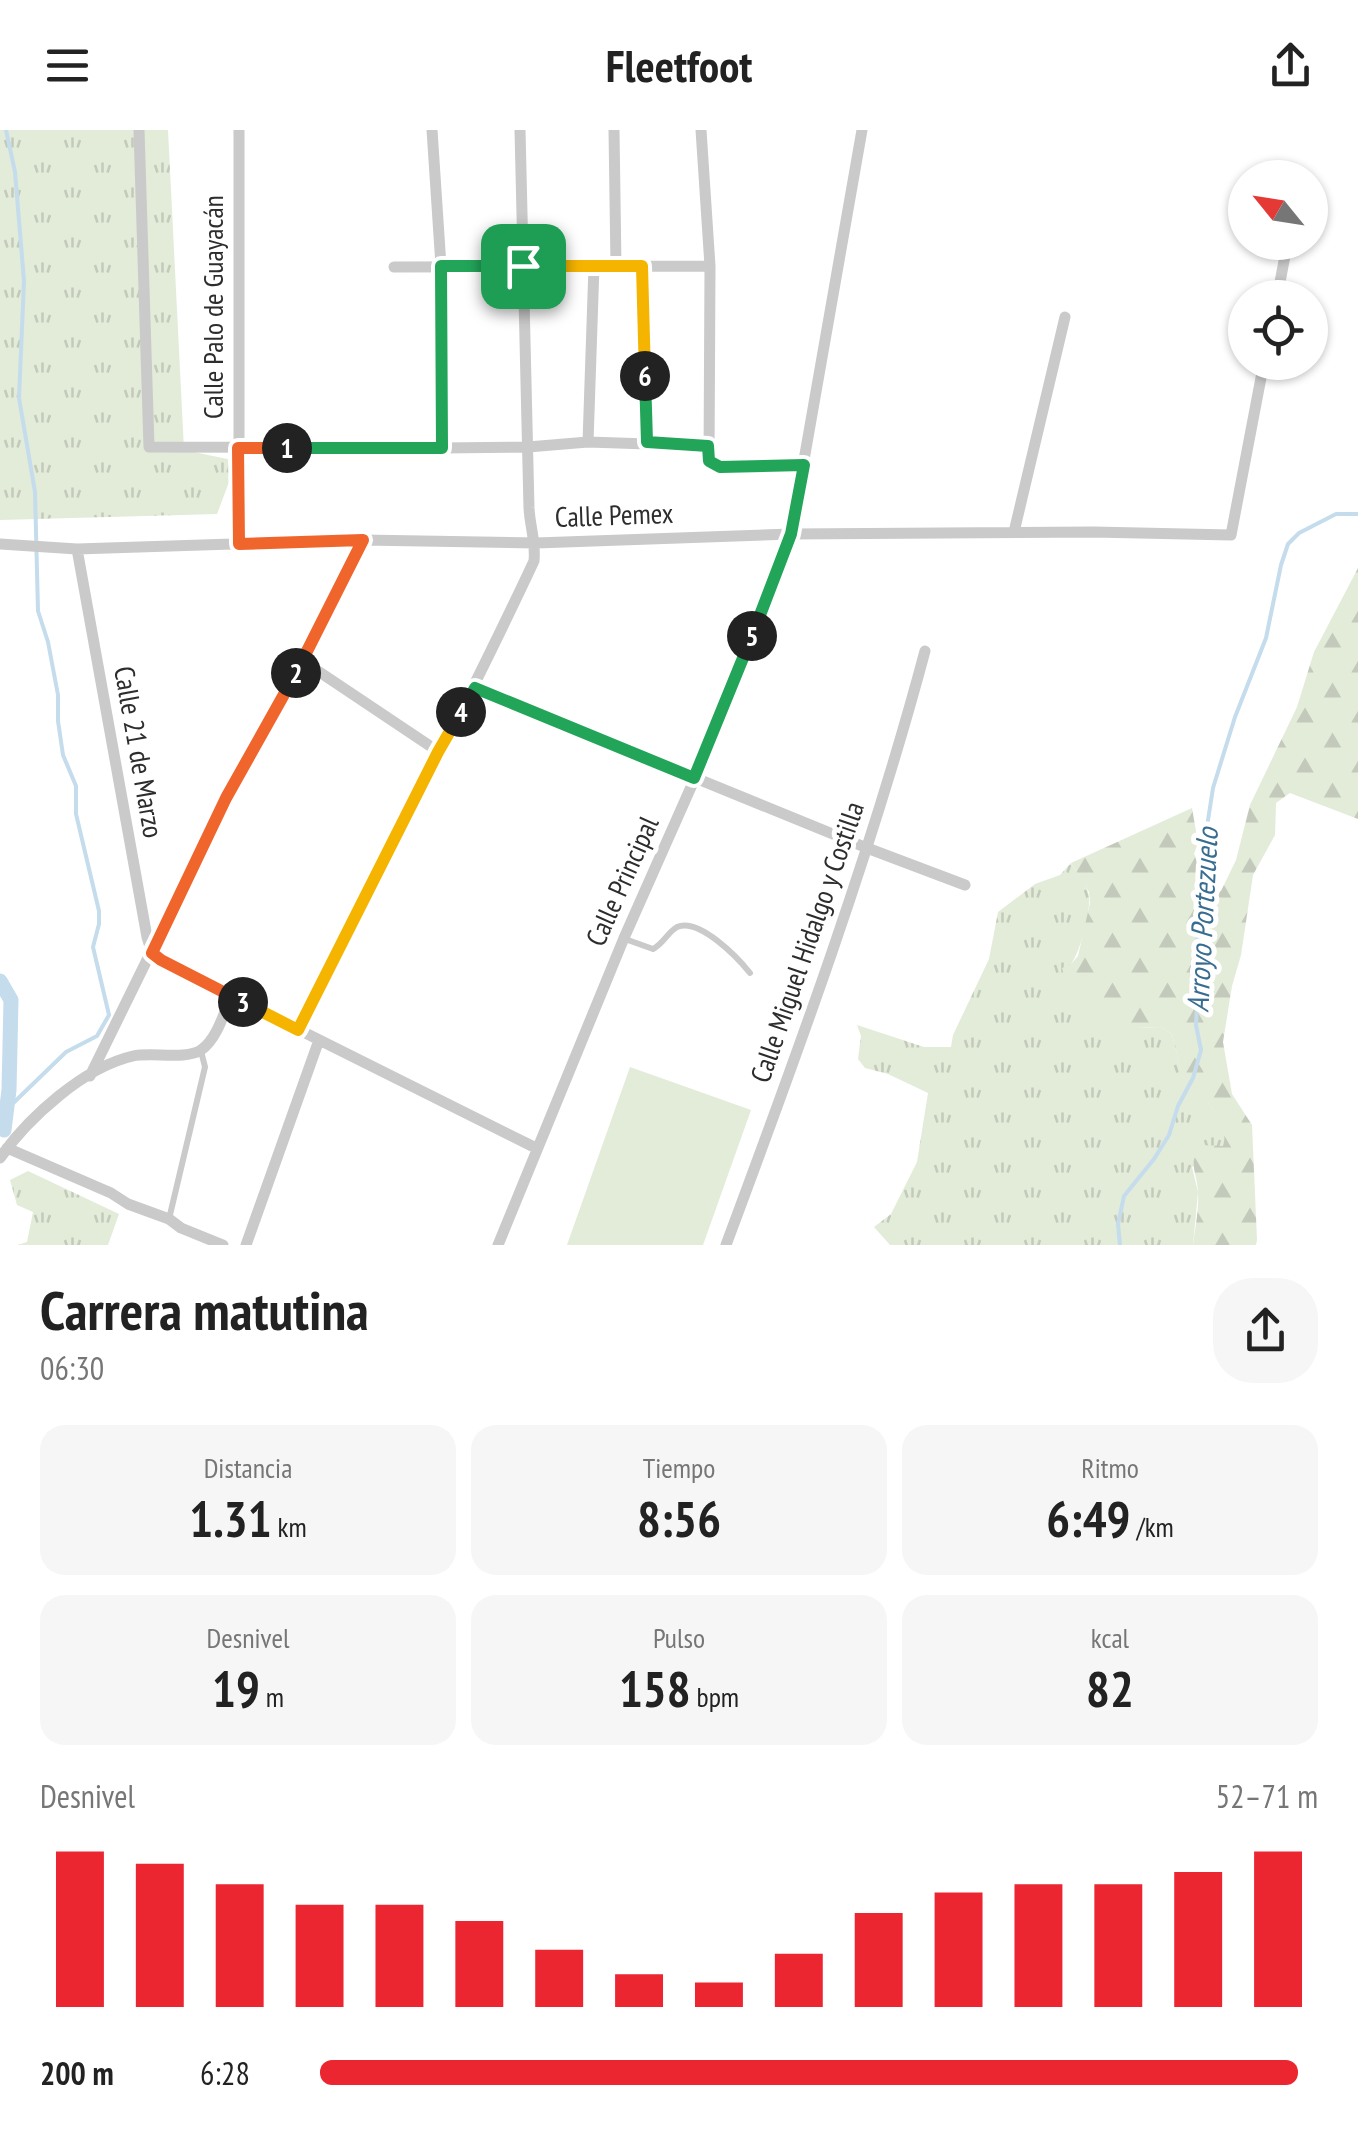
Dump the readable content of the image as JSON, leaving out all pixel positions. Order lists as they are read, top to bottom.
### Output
{
  "streets": {
    "street": [
      "Calle Palo de Guayacán",
      "Calle Pemex",
      "Calle 21 de Marzo",
      "Calle Principal",
      "Calle Miguel Hidalgo y Costilla"
    ]
  },
  "crossings": [
    ["Calle Palo de Guayacán", "Calle Pemex"],
    ["Calle Pemex", "Calle 21 de Marzo"],
    ["Calle Pemex", "Calle Principal"]
  ],
  "water": ["Arroyo Portezuelo"],
  "north": "top left",
  "page": {
    "header": "Fleetfoot",
    "pins": [
      "6",
      "1",
      "5",
      "2",
      "4",
      "3"
    ],
    "heading": ["Carrera matutina", "06:30"],
    "stats": [
      ["Distancia", "1.31 km"],
      ["Tiempo", "8:56"],
      ["Ritmo", "6:49 /km"],
      ["Desnivel", "19 m"],
      ["Pulso", "158 bpm"],
      ["kcal", "82"]
    ],
    "chart": ["Desnivel", "52–71 m"],
    "list": [
      {
        "name": "200 m",
        "note": "6:28"
      }
    ]
  }
}
